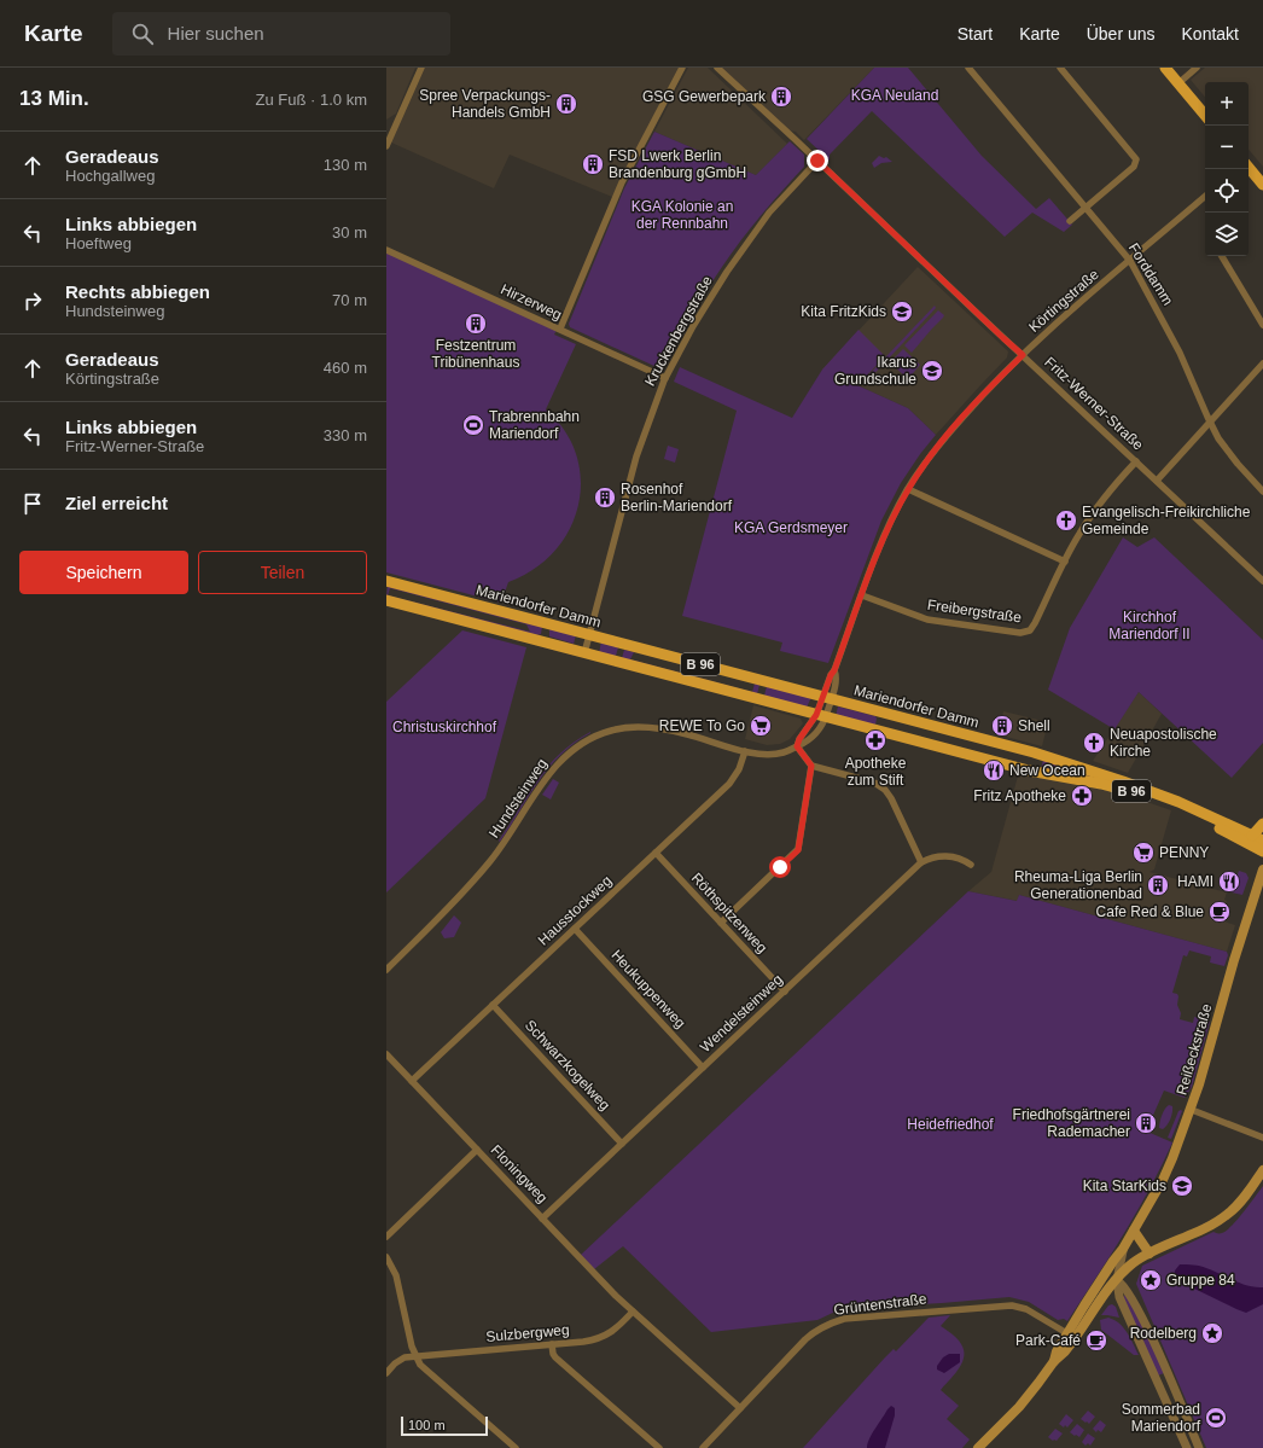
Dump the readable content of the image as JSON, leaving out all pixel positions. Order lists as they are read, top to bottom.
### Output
{
  "streets": {
    "main road": ["Mariendorfer Damm", "B 96", "Reißeckstraße"],
    "street": [
      "Forddamm",
      "Körtingstraße",
      "Hirzerweg",
      "Kruckenbergstraße",
      "Fritz-Werner-Straße",
      "Freibergstraße",
      "Hundsteinweg",
      "Hausstockweg",
      "Röthspitzenweg",
      "Heukuppenweg",
      "Wendelsteinweg",
      "Schwarzkogelweg",
      "Floningweg",
      "Grüntenstraße",
      "Sulzbergweg"
    ]
  },
  "crossings": [
    ["Forddamm", "Körtingstraße"],
    ["Körtingstraße", "Fritz-Werner-Straße"],
    ["Körtingstraße", "Mariendorfer Damm"],
    ["Körtingstraße", "Freibergstraße"],
    ["Hirzerweg", "Kruckenbergstraße"],
    ["Kruckenbergstraße", "Fritz-Werner-Straße"],
    ["Kruckenbergstraße", "Mariendorfer Damm"],
    ["Kruckenbergstraße", "B 96"],
    ["Fritz-Werner-Straße", "Freibergstraße"],
    ["Hundsteinweg", "Hausstockweg"],
    ["Hausstockweg", "Röthspitzenweg"],
    ["Hausstockweg", "Heukuppenweg"],
    ["Hausstockweg", "Schwarzkogelweg"],
    ["Hausstockweg", "Floningweg"],
    ["Röthspitzenweg", "Wendelsteinweg"],
    ["Heukuppenweg", "Wendelsteinweg"],
    ["Wendelsteinweg", "Schwarzkogelweg"],
    ["Wendelsteinweg", "Floningweg"],
    ["Reißeckstraße", "Grüntenstraße"],
    ["Floningweg", "Grüntenstraße"],
    ["Floningweg", "Sulzbergweg"]
  ],
  "parks": [
    "KGA Neuland",
    "KGA Kolonie an der Rennbahn",
    "KGA Gerdsmeyer",
    "Kirchhof Mariendorf II",
    "Christuskirchhof",
    "Heidefriedhof"
  ],
  "places": {
    "building": [
      "GSG Gewerbepark",
      "Spree Verpackungs- Handels GmbH",
      "FSD Lwerk Berlin Brandenburg gGmbH",
      "Festzentrum Tribünenhaus",
      "Rosenhof Berlin-Mariendorf",
      "Shell",
      "Rheuma-Liga Berlin Generationenbad",
      "Friedhofsgärtnerei Rademacher"
    ],
    "school or university": ["Kita FritzKids", "Ikarus Grundschule", "Kita StarKids"],
    "sports": ["Trabrennbahn Mariendorf", "Sommerbad Mariendorf"],
    "church": ["Evangelisch-Freikirchliche Gemeinde", "Neuapostolische Kirche"],
    "supermarket": ["REWE To Go", "PENNY"],
    "pharmacy": ["Apotheke zum Stift", "Fritz Apotheke"],
    "restaurant": ["New Ocean", "HAMI"],
    "cafe": ["Cafe Red & Blue", "Park-Café"],
    "place": ["Gruppe 84", "Rodelberg"]
  },
  "scale_bar": "100 m",
  "page": {
    "header": "Karte",
    "search": "Hier suchen",
    "nav": [
      "Start",
      "Karte",
      "Über uns",
      "Kontakt"
    ],
    "heading": ["13 Min.", "Zu Fuß · 1.0 km"],
    "map_buttons": ["+", "−"],
    "list": [
      ["Geradeaus", "Hochgallweg", "130 m"],
      ["Links abbiegen", "Hoeftweg", "30 m"],
      ["Rechts abbiegen", "Hundsteinweg", "70 m"],
      ["Geradeaus", "Körtingstraße", "460 m"],
      ["Links abbiegen", "Fritz-Werner-Straße", "330 m"],
      "Ziel erreicht"
    ],
    "buttons": ["Speichern", "Teilen"],
    "scale": "100 m"
  }
}
